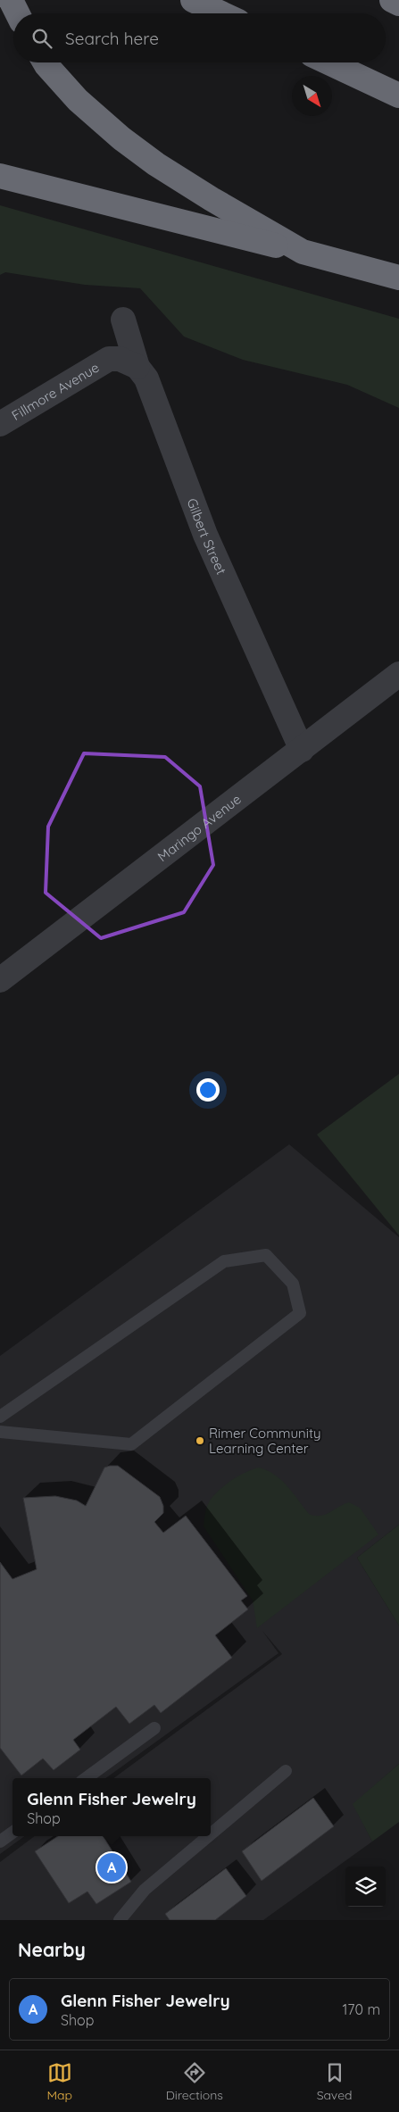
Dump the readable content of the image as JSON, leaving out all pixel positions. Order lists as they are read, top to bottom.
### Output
{
  "streets": {
    "street": ["Fillmore Avenue", "Gilbert Street", "Maringo Avenue"]
  },
  "crossings": [
    ["Fillmore Avenue", "Gilbert Street"],
    ["Gilbert Street", "Maringo Avenue"]
  ],
  "places": ["Rimer Community Learning Center"],
  "north": "bottom right",
  "page": {
    "search": "Search here",
    "popup": ["Glenn Fisher Jewelry", "Shop"],
    "pins": "A",
    "heading": "Nearby",
    "list": [
      {
        "mark": "A",
        "name": "Glenn Fisher Jewelry",
        "note": "Shop",
        "value": "170 m"
      }
    ],
    "nav": ["Map", "Directions", "Saved"]
  }
}
